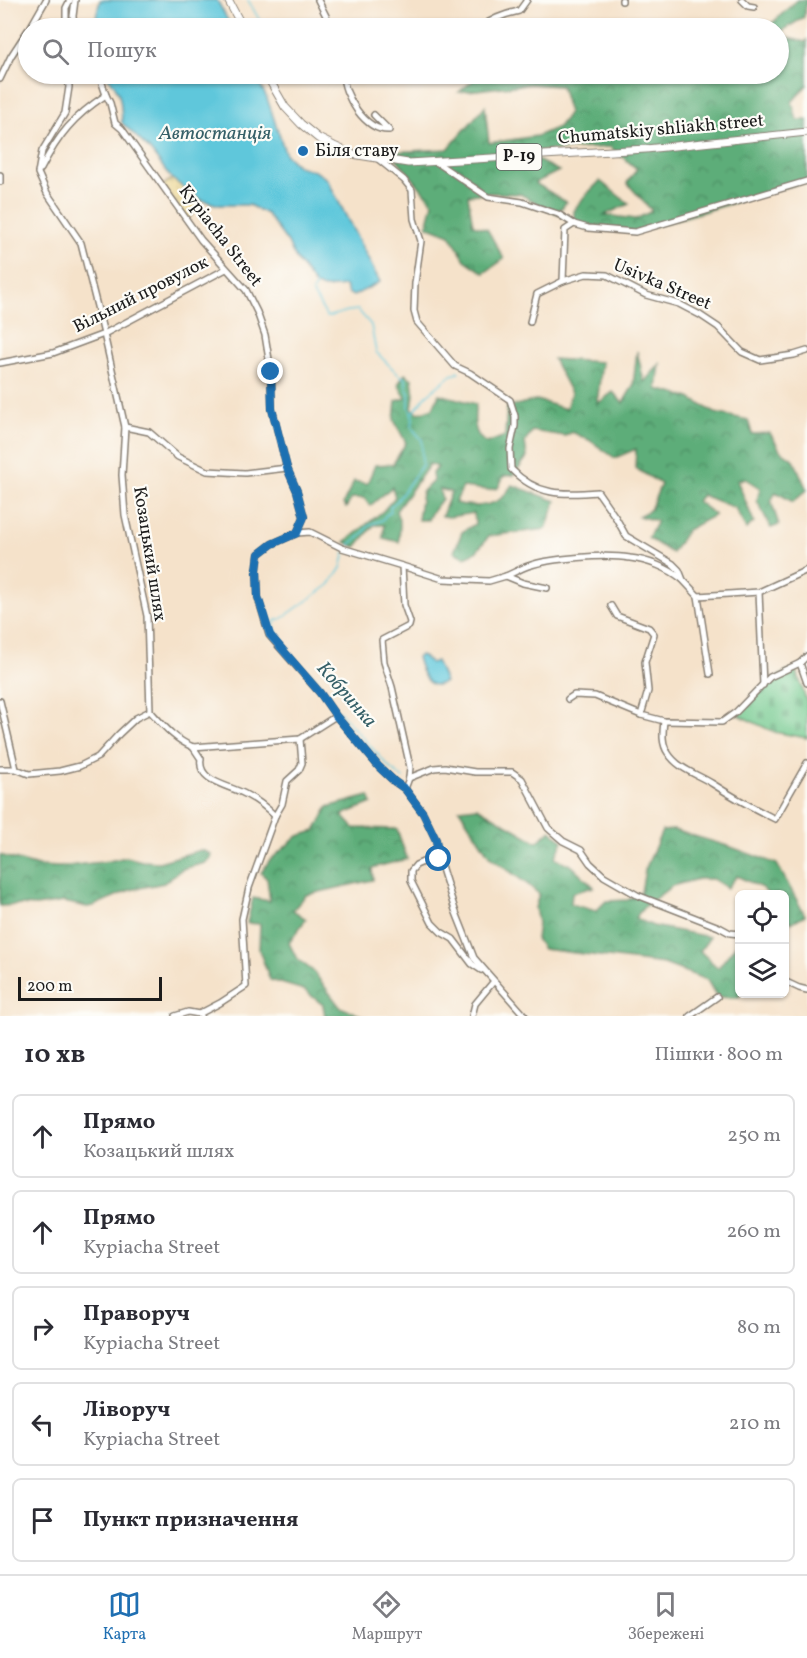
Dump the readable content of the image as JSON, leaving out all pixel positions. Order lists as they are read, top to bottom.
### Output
{
  "streets": {
    "main road": ["Chumatskiy shliakh street", "Р-19"],
    "street": [
      "Kypiacha Street",
      "Usivka Street",
      "Вільний провулок",
      "Козацький шлях"
    ]
  },
  "crossings": [
    ["Chumatskiy shliakh street", "Usivka Street"],
    ["Kypiacha Street", "Вільний провулок"],
    ["Вільний провулок", "Козацький шлях"]
  ],
  "water": ["Автостанція", "Кобринка"],
  "places": ["Біля ставу"],
  "scale_bar": "200 m",
  "page": {
    "search": "Пошук",
    "scale": "200 m",
    "heading": ["10 хв", "Пішки · 800 m"],
    "list": [
      ["Прямо", "Козацький шлях", "250 m"],
      ["Прямо", "Kypiacha Street", "260 m"],
      ["Праворуч", "Kypiacha Street", "80 m"],
      ["Ліворуч", "Kypiacha Street", "210 m"],
      "Пункт призначення"
    ],
    "nav": ["Карта", "Маршрут", "Збережені"]
  }
}
